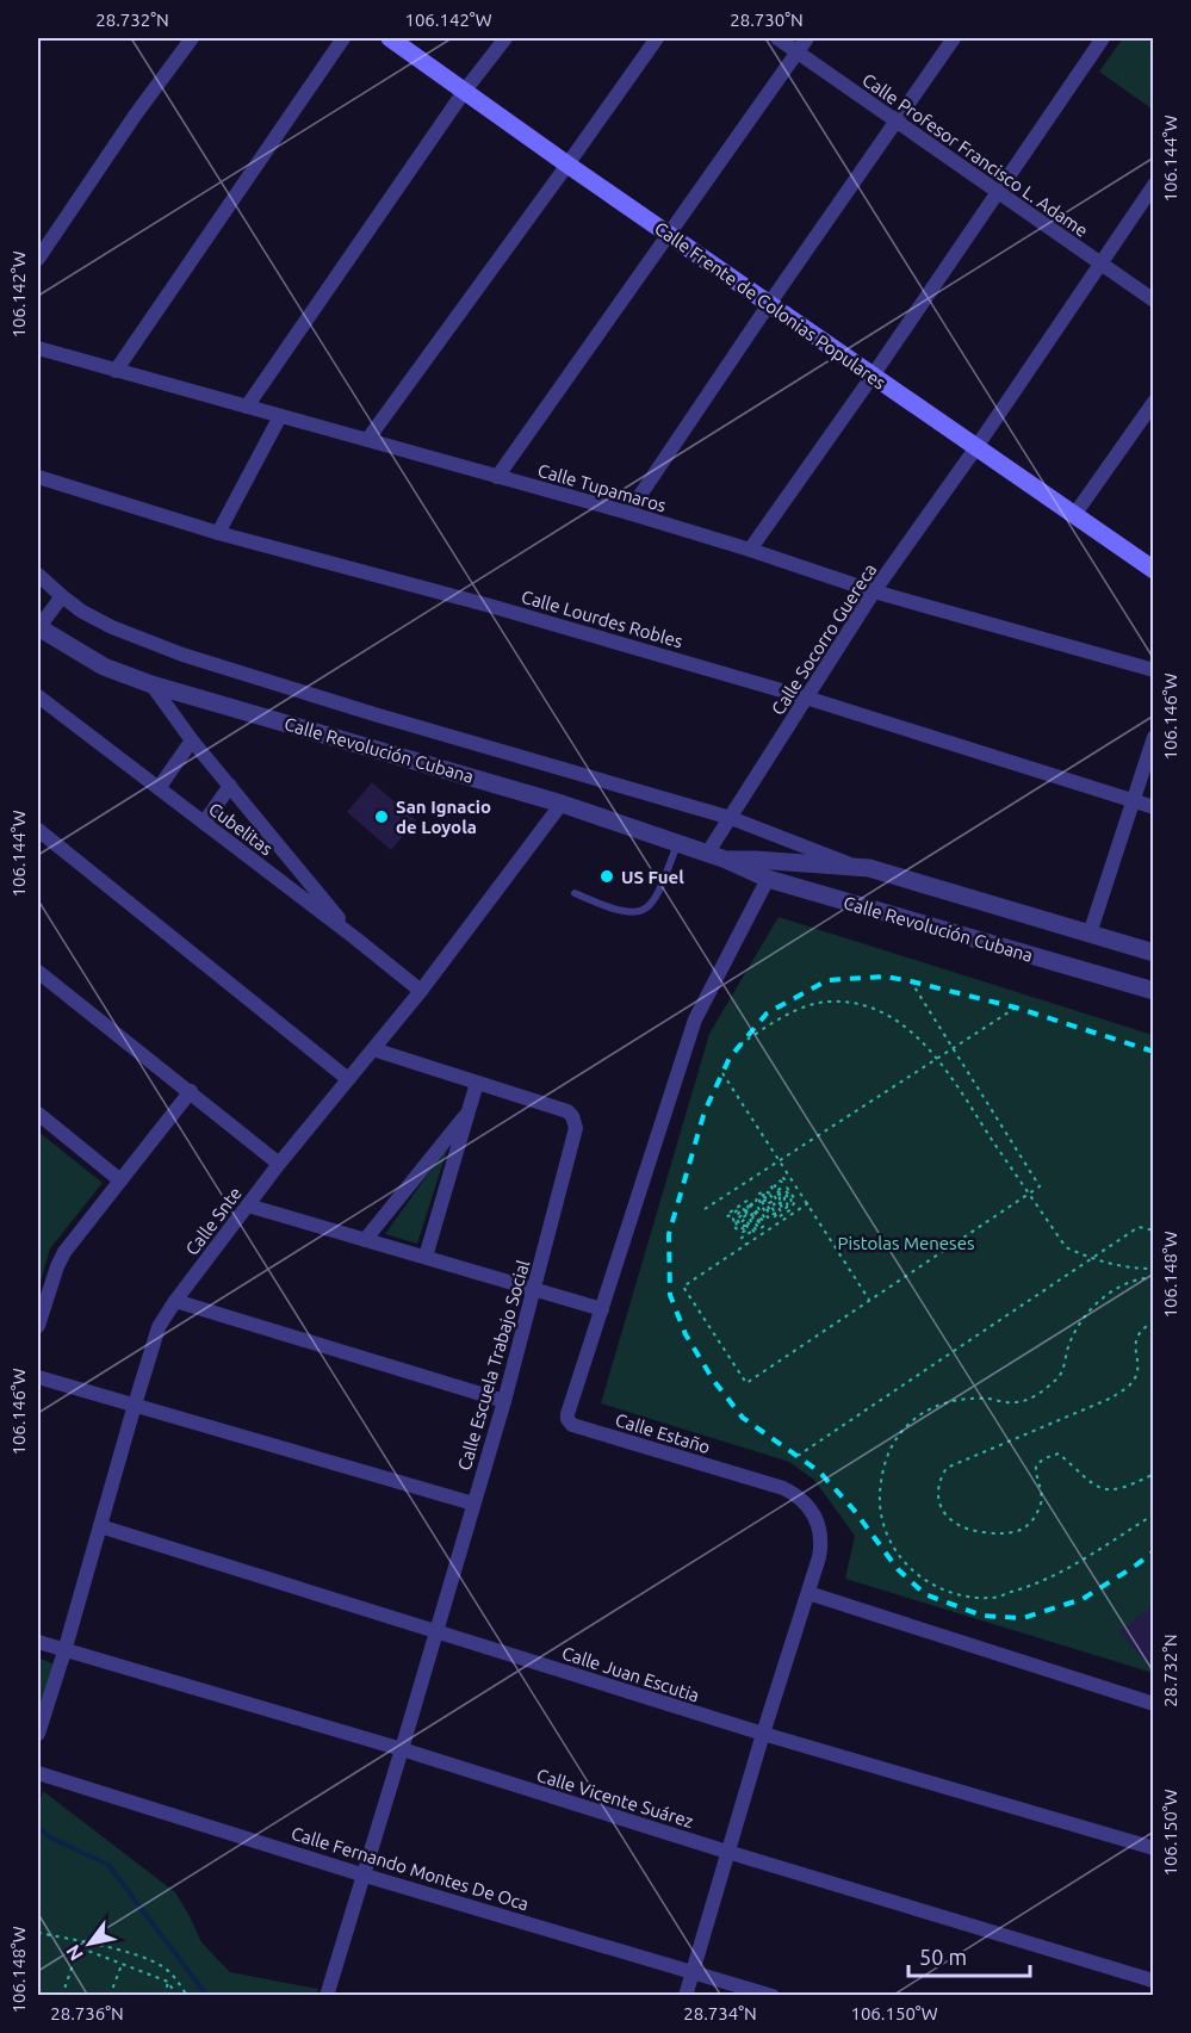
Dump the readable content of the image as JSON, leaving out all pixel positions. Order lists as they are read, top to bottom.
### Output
{
  "streets": {
    "main road": ["Calle Frente de Colonias Populares"],
    "street": [
      "Calle Profesor Francisco L. Adame",
      "Calle Tupamaros",
      "Calle Lourdes Robles",
      "Calle Socorro Guereca",
      "Calle Revolución Cubana",
      "Cubelitas",
      "Calle Snte",
      "Calle Escuela Trabajo Social",
      "Calle Estaño",
      "Calle Juan Escutia",
      "Calle Vicente Suárez",
      "Calle Fernando Montes De Oca"
    ]
  },
  "crossings": [
    ["Calle Profesor Francisco L. Adame", "Calle Socorro Guereca"],
    ["Calle Frente de Colonias Populares", "Calle Socorro Guereca"],
    ["Calle Tupamaros", "Calle Socorro Guereca"],
    ["Calle Lourdes Robles", "Calle Socorro Guereca"],
    ["Calle Socorro Guereca", "Calle Revolución Cubana"],
    ["Calle Revolución Cubana", "Calle Snte"],
    ["Calle Revolución Cubana", "Calle Estaño"],
    ["Cubelitas", "Calle Snte"],
    ["Calle Snte", "Calle Juan Escutia"],
    ["Calle Snte", "Calle Vicente Suárez"],
    ["Calle Escuela Trabajo Social", "Calle Juan Escutia"],
    ["Calle Escuela Trabajo Social", "Calle Vicente Suárez"],
    ["Calle Escuela Trabajo Social", "Calle Fernando Montes De Oca"],
    ["Calle Estaño", "Calle Juan Escutia"],
    ["Calle Estaño", "Calle Vicente Suárez"],
    ["Calle Estaño", "Calle Fernando Montes De Oca"]
  ],
  "parks": ["Pistolas Meneses"],
  "places": ["San Ignacio de Loyola", "US Fuel"],
  "scale_bar": "50 m",
  "north": "bottom left",
  "coordinates": [
    "28.732°N",
    "106.142°W",
    "28.730°N",
    "106.144°W",
    "106.146°W",
    "106.148°W",
    "106.150°W",
    "28.736°N",
    "28.734°N"
  ]
}
